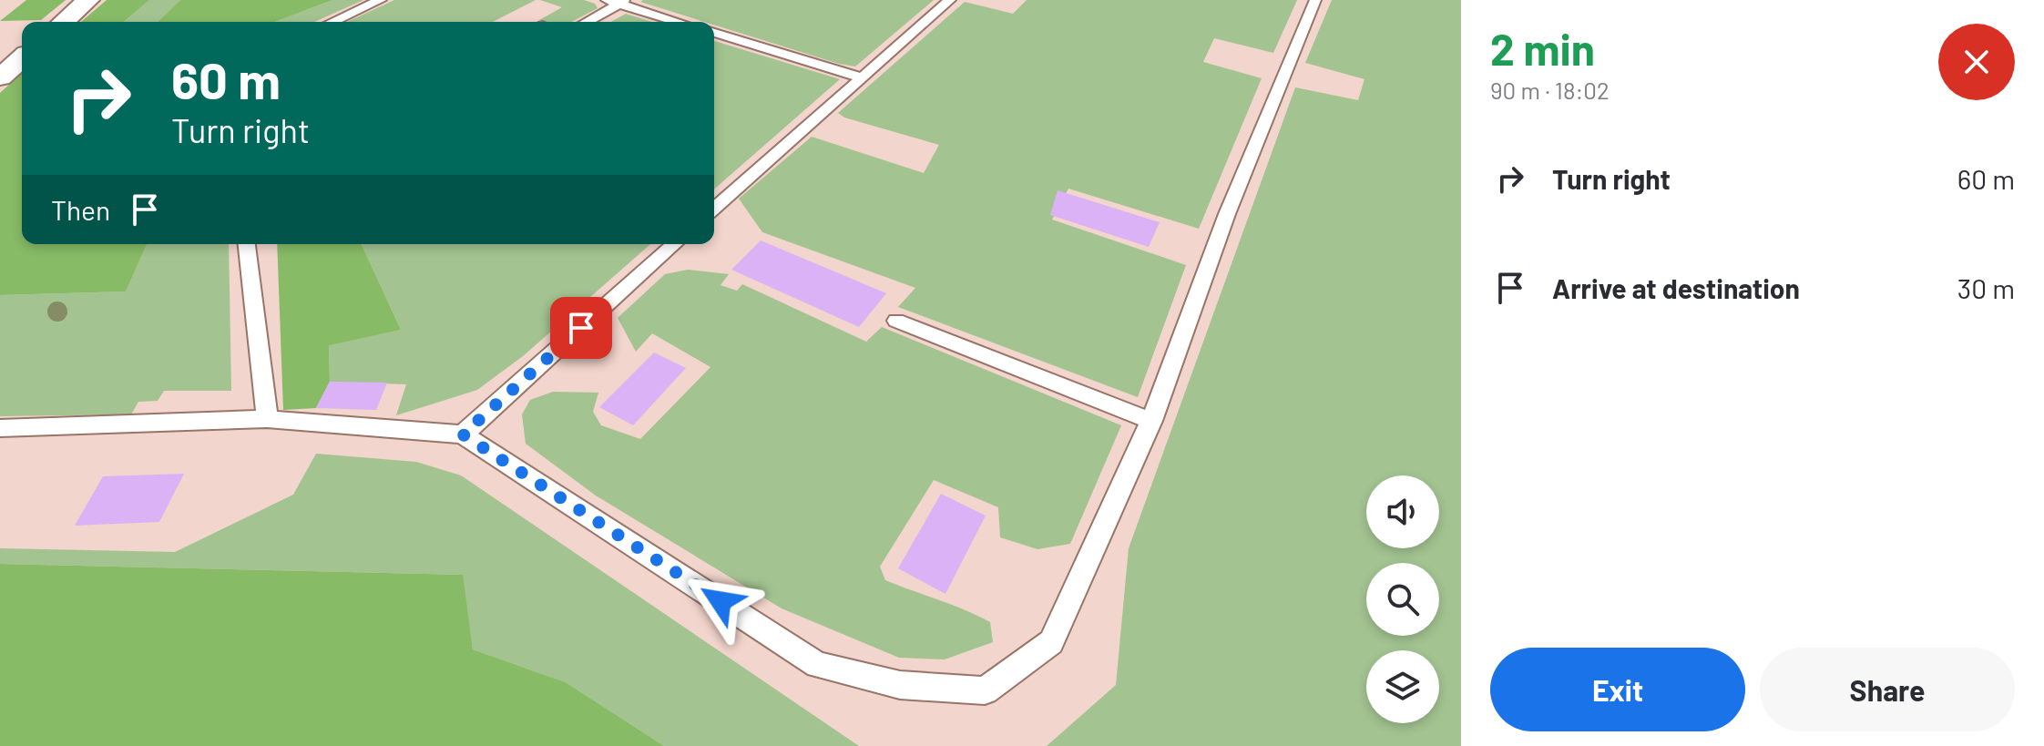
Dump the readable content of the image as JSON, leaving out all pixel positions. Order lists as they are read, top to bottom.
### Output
{
  "page": {
    "heading": ["2 min", "90 m · 18:02"],
    "turn": ["60 m", "Turn right"],
    "list": [
      {
        "name": "Turn right",
        "value": "60 m"
      },
      {
        "name": "Arrive at destination",
        "value": "30 m"
      }
    ],
    "then": "Then",
    "buttons": ["Exit", "Share"]
  }
}
